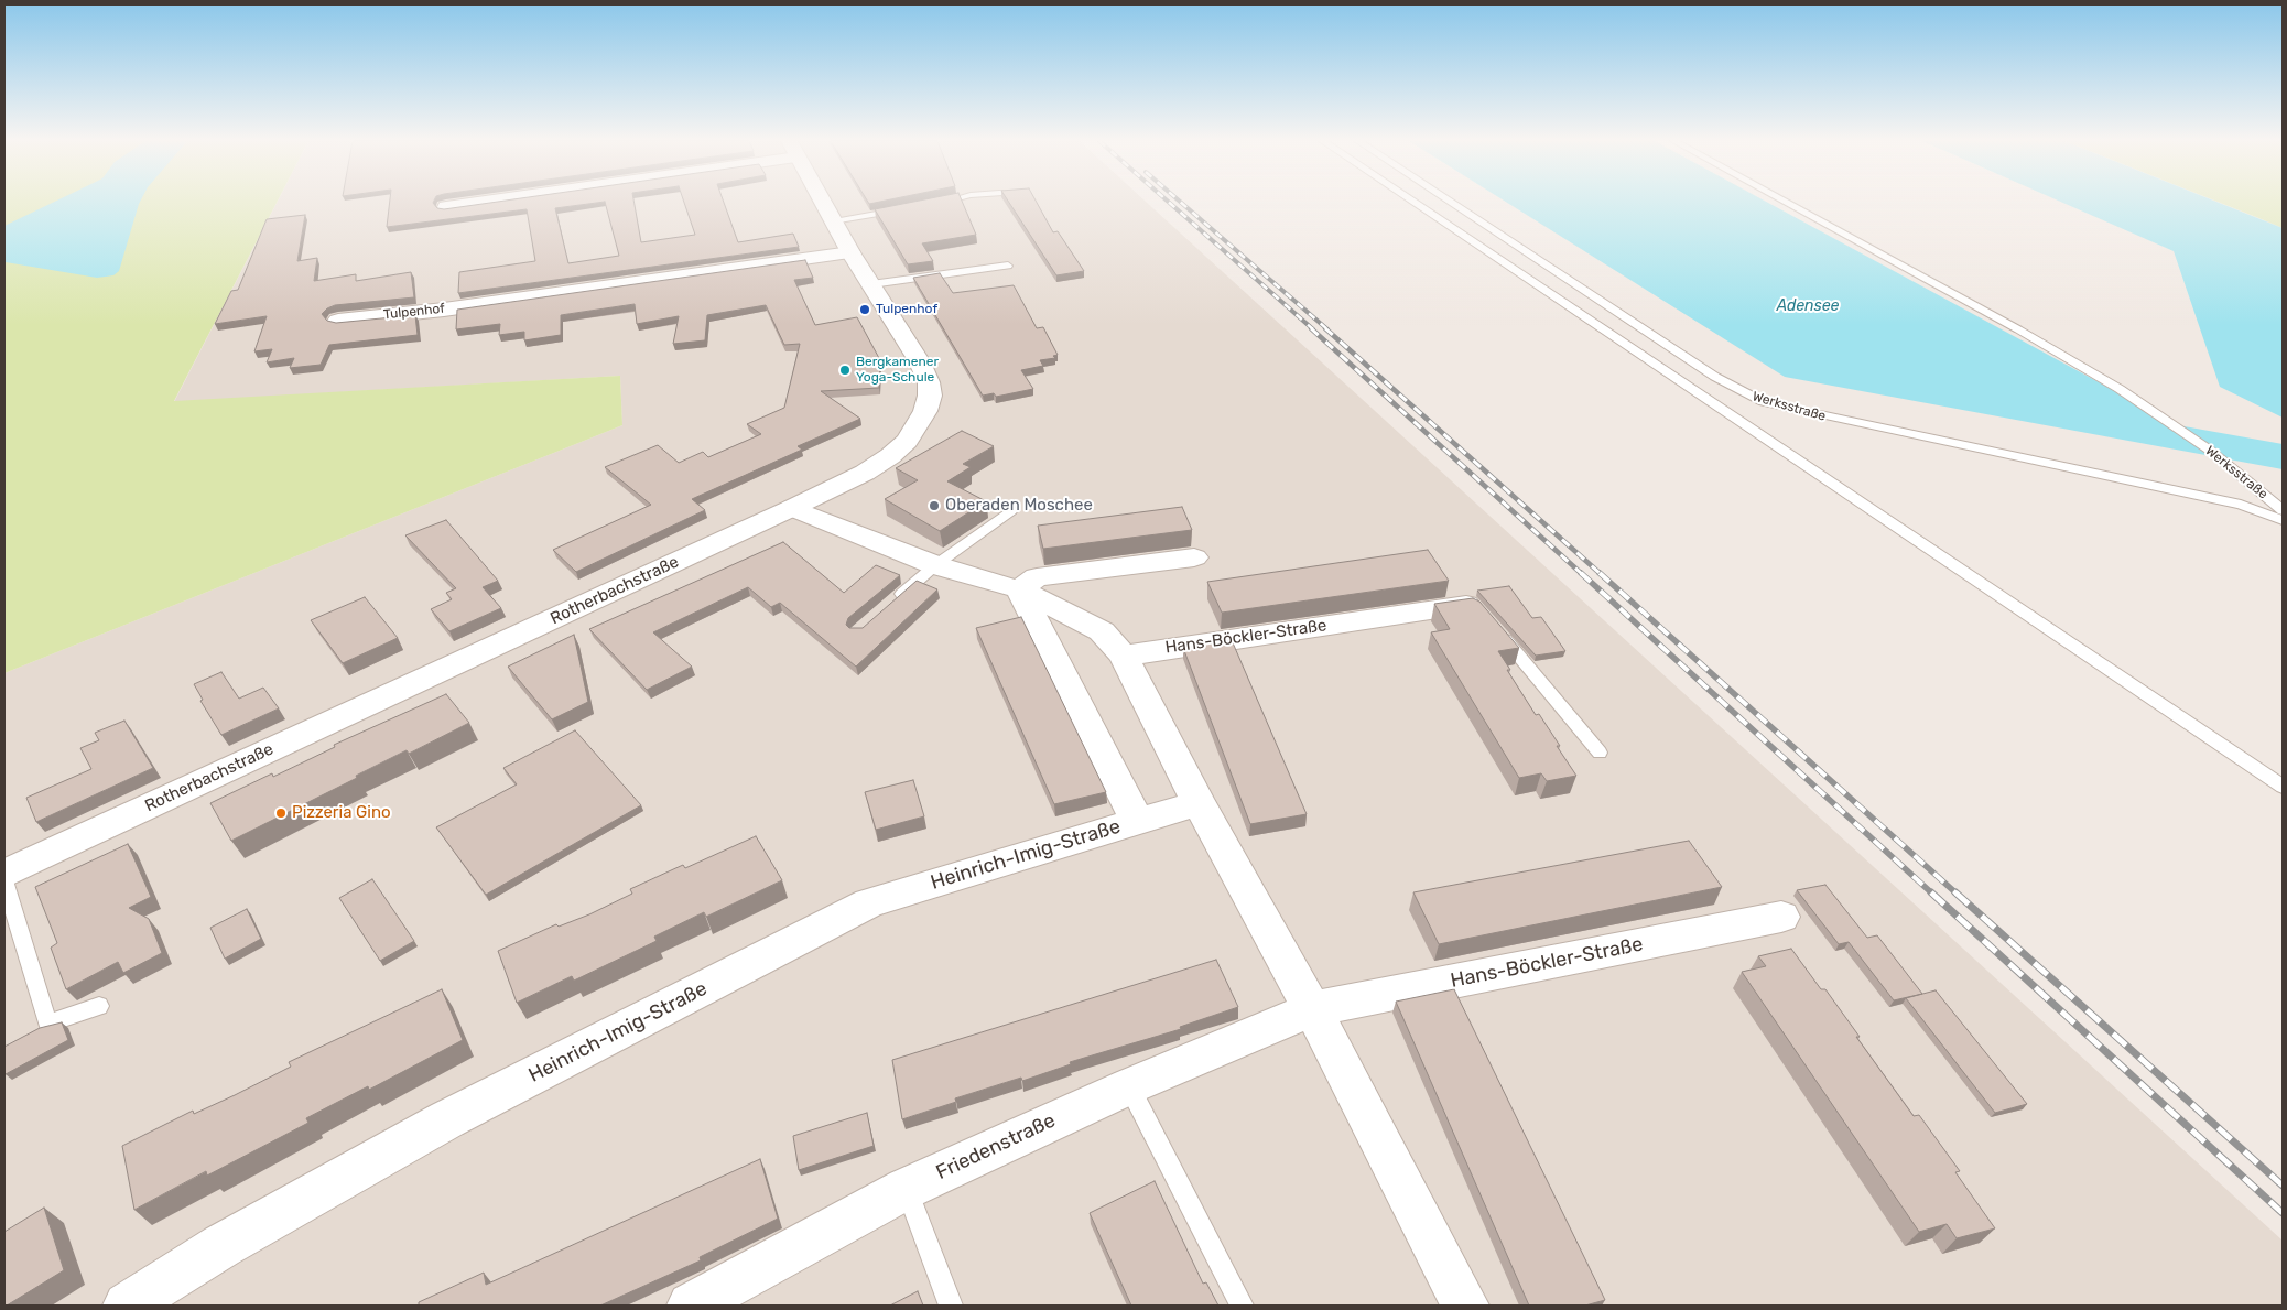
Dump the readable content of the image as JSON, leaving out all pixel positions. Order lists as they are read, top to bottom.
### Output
{
  "streets": {
    "street": [
      "Tulpenhof",
      "Rotherbachstraße",
      "Hans-Böckler-Straße",
      "Heinrich-Imig-Straße",
      "Friedenstraße"
    ],
    "lane": ["Werksstraße"]
  },
  "crossings": [
    ["Tulpenhof", "Rotherbachstraße"],
    ["Hans-Böckler-Straße", "Friedenstraße"]
  ],
  "water": ["Adensee"],
  "places": [
    "Tulpenhof",
    "Bergkamener Yoga-Schule",
    "Oberaden Moschee",
    "Pizzeria Gino"
  ]
}
